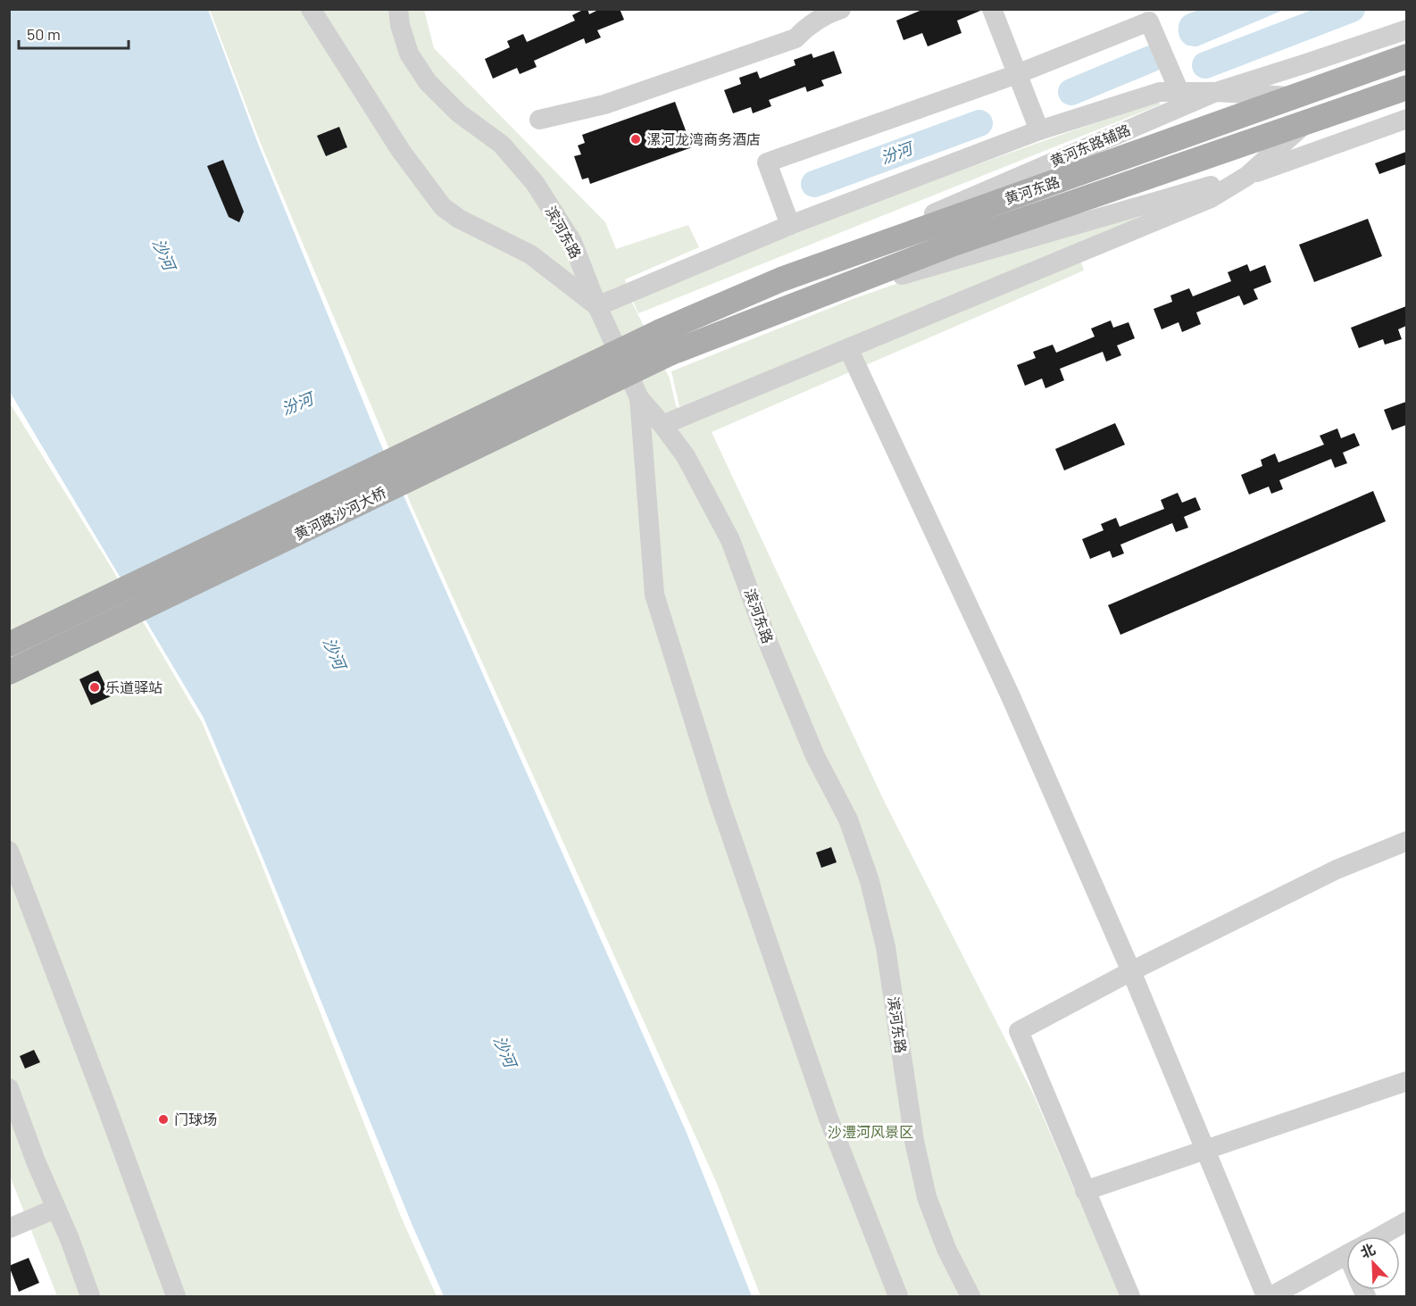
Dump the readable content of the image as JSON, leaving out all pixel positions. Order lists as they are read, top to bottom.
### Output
{
  "streets": {
    "main road": ["黄河东路", "黄河路沙河大桥"],
    "street": ["黄河东路辅路", "滨河东路"]
  },
  "crossings": [
    ["黄河东路辅路", "黄河东路"],
    ["黄河东路", "黄河路沙河大桥"]
  ],
  "water": ["汾河", "沙河"],
  "parks": ["沙澧河风景区"],
  "places": ["漯河龙湾商务酒店", "乐道驿站", "门球场"],
  "scale_bar": "50 m",
  "north": "top left"
}
